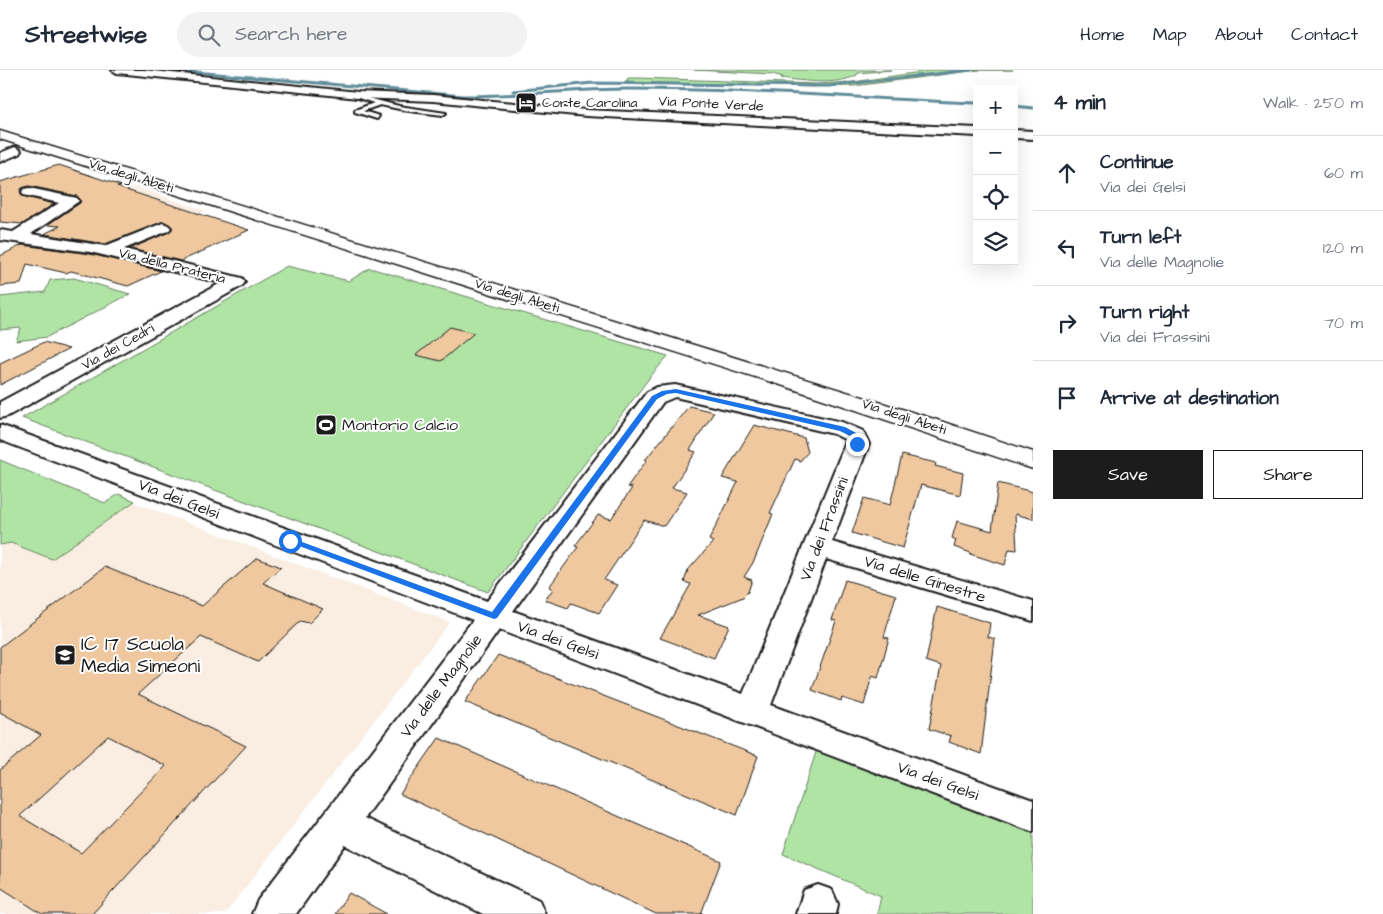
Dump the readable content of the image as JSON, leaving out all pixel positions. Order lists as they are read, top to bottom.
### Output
{
  "streets": {
    "street": [
      "Via Ponte Verde",
      "Via degli Abeti",
      "Via della Prateria",
      "Via dei Cedri",
      "Via dei Gelsi",
      "Via dei Frassini",
      "Via delle Ginestre",
      "Via delle Magnolie"
    ]
  },
  "crossings": [
    ["Via della Prateria", "Via dei Cedri"],
    ["Via dei Gelsi", "Via dei Frassini"],
    ["Via dei Gelsi", "Via delle Magnolie"],
    ["Via dei Frassini", "Via delle Ginestre"],
    ["Via dei Frassini", "Via delle Magnolie"]
  ],
  "places": {
    "hotel": ["Corte Carolina"],
    "sports": ["Montorio Calcio"],
    "school or university": ["IC 17 Scuola Media Simeoni"]
  },
  "page": {
    "header": "Streetwise",
    "search": "Search here",
    "nav": [
      "Home",
      "Map",
      "About",
      "Contact"
    ],
    "heading": ["4 min", "Walk · 250 m"],
    "map_buttons": ["+", "−"],
    "list": [
      ["Continue", "Via dei Gelsi", "60 m"],
      ["Turn left", "Via delle Magnolie", "120 m"],
      ["Turn right", "Via dei Frassini", "70 m"],
      "Arrive at destination"
    ],
    "buttons": ["Save", "Share"]
  }
}
